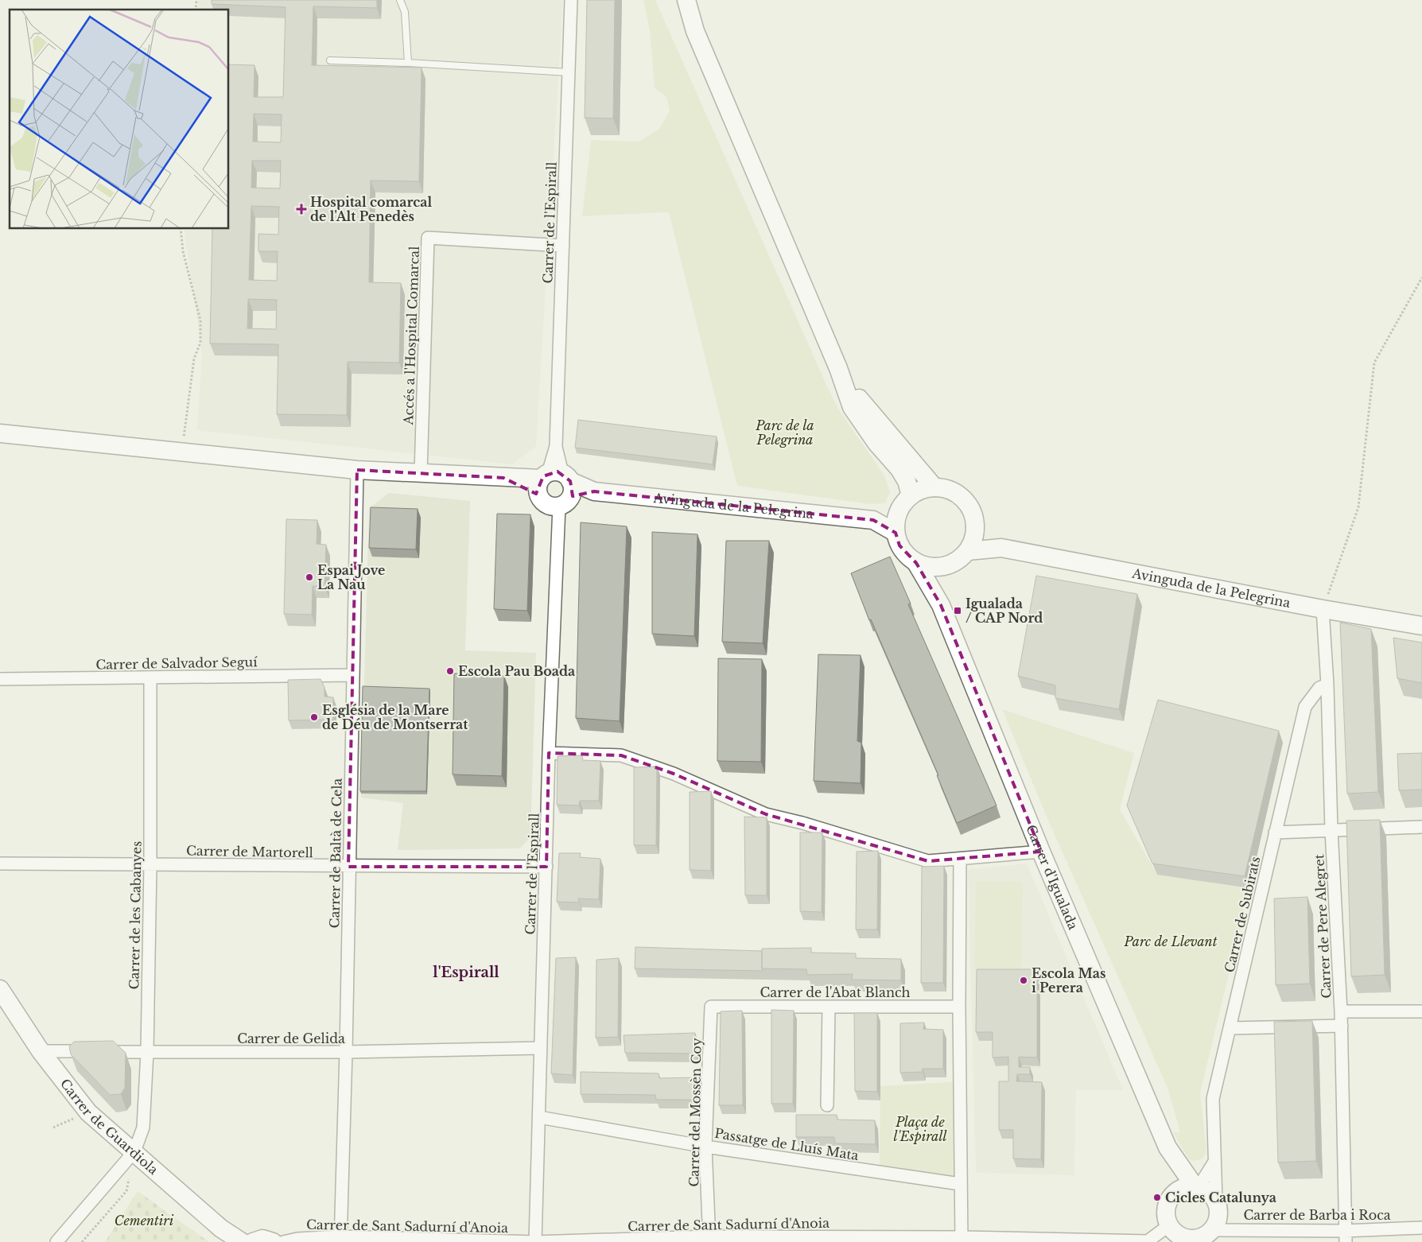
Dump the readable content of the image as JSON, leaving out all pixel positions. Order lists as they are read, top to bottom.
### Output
{
  "streets": {
    "street": [
      "Carrer de l'Espirall",
      "Accés a l'Hospital Comarcal",
      "Avinguda de la Pelegrina",
      "Carrer de Salvador Seguí",
      "Carrer de Martorell",
      "Carrer de Baltà de Cela",
      "Carrer d'Igualada",
      "Carrer de Subirats",
      "Carrer de les Cabanyes",
      "Carrer de Pere Alegret",
      "Carrer de l'Abat Blanch",
      "Carrer de Gelida",
      "Carrer del Mossèn Coy",
      "Carrer de Guardiola",
      "Passatge de Lluís Mata",
      "Carrer de Barba i Roca",
      "Carrer de Sant Sadurní d'Anoia"
    ]
  },
  "crossings": [
    ["Carrer de l'Espirall", "Accés a l'Hospital Comarcal"],
    ["Carrer de l'Espirall", "Avinguda de la Pelegrina"],
    ["Carrer de l'Espirall", "Carrer de Martorell"],
    ["Carrer de l'Espirall", "Carrer de Gelida"],
    ["Carrer de l'Espirall", "Passatge de Lluís Mata"],
    ["Carrer de l'Espirall", "Carrer de Sant Sadurní d'Anoia"],
    ["Avinguda de la Pelegrina", "Carrer d'Igualada"],
    ["Avinguda de la Pelegrina", "Carrer de Pere Alegret"],
    ["Carrer de Salvador Seguí", "Carrer de Baltà de Cela"],
    ["Carrer de Salvador Seguí", "Carrer de les Cabanyes"],
    ["Carrer de Martorell", "Carrer de Baltà de Cela"],
    ["Carrer de Martorell", "Carrer de les Cabanyes"],
    ["Carrer de Baltà de Cela", "Carrer de Gelida"],
    ["Carrer de Baltà de Cela", "Carrer de Sant Sadurní d'Anoia"],
    ["Carrer d'Igualada", "Carrer de Subirats"],
    ["Carrer d'Igualada", "Carrer de Barba i Roca"],
    ["Carrer d'Igualada", "Carrer de Sant Sadurní d'Anoia"],
    ["Carrer de Subirats", "Carrer de Pere Alegret"],
    ["Carrer de Subirats", "Carrer de Barba i Roca"],
    ["Carrer de Subirats", "Carrer de Sant Sadurní d'Anoia"],
    ["Carrer de les Cabanyes", "Carrer de Gelida"],
    ["Carrer de les Cabanyes", "Carrer de Guardiola"],
    ["Carrer de Pere Alegret", "Carrer de Barba i Roca"],
    ["Carrer de l'Abat Blanch", "Carrer del Mossèn Coy"],
    ["Carrer de Gelida", "Carrer de Guardiola"],
    ["Carrer del Mossèn Coy", "Passatge de Lluís Mata"],
    ["Carrer del Mossèn Coy", "Carrer de Sant Sadurní d'Anoia"],
    ["Carrer de Barba i Roca", "Carrer de Sant Sadurní d'Anoia"]
  ],
  "districts": ["l'Espirall"],
  "parks": [
    "Parc de la Pelegrina",
    "Parc de Llevant",
    "Plaça de l'Espirall",
    "Cementiri"
  ],
  "places": {
    "health": ["Hospital comarcal de l'Alt Penedès"],
    "other": [
      "Espai Jove La Nau",
      "Escola Pau Boada",
      "Església de la Mare de Déu de Montserrat",
      "Escola Mas i Perera",
      "Cicles Catalunya"
    ],
    "transit": ["Igualada / CAP Nord"]
  }
}
